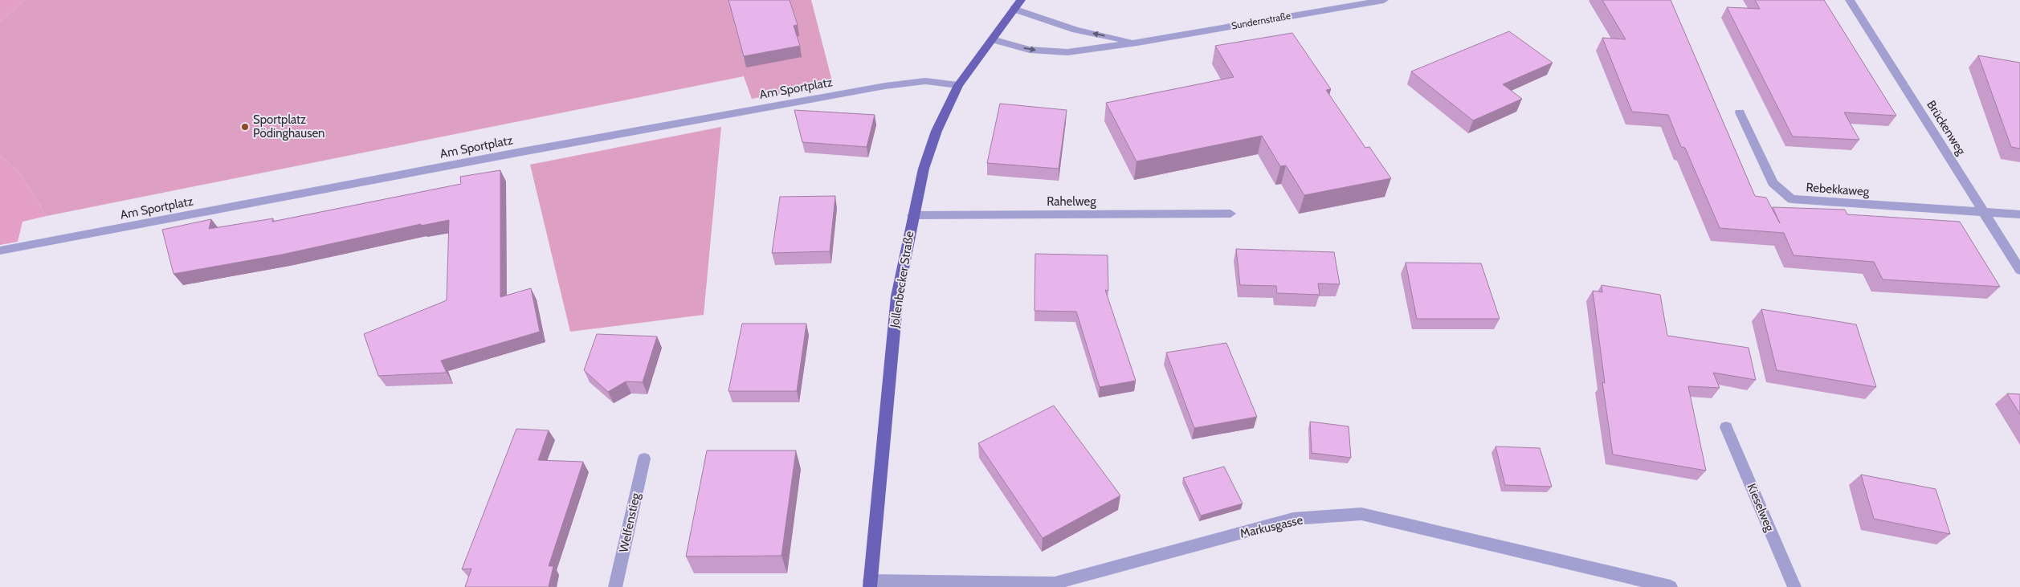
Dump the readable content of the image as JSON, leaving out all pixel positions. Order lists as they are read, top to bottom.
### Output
{
  "streets": {
    "main road": ["Jöllenbecker Straße"],
    "street": [
      "Sundernstraße",
      "Am Sportplatz",
      "Brückenweg",
      "Rebekkaweg",
      "Rahelweg",
      "Kieselweg",
      "Welfenstieg",
      "Markusgasse"
    ]
  },
  "crossings": [
    ["Sundernstraße", "Jöllenbecker Straße"],
    ["Am Sportplatz", "Jöllenbecker Straße"],
    ["Brückenweg", "Rebekkaweg"],
    ["Rahelweg", "Jöllenbecker Straße"],
    ["Jöllenbecker Straße", "Markusgasse"]
  ],
  "places": ["Sportplatz Pödinghausen"]
}
